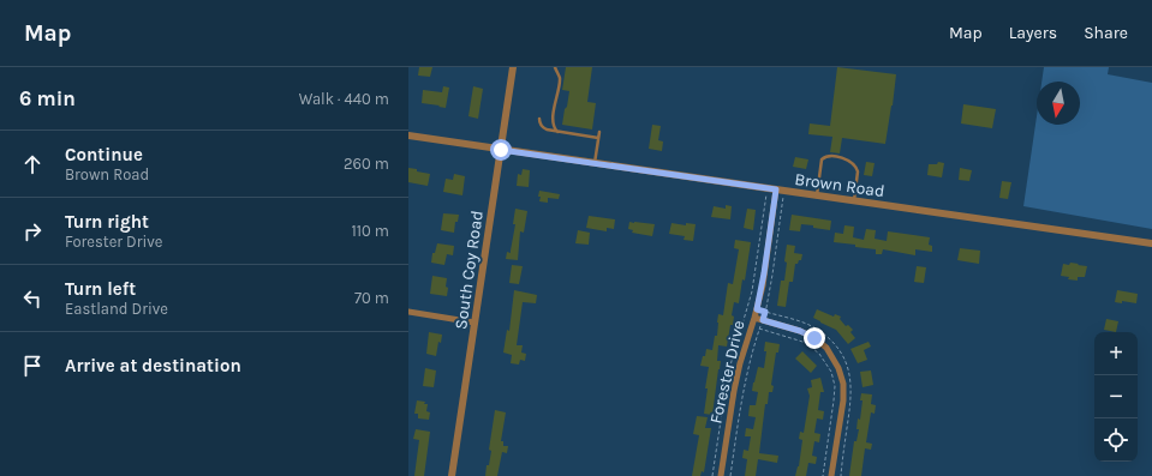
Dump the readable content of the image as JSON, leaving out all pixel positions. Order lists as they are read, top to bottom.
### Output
{
  "streets": {
    "street": ["Brown Road", "South Coy Road", "Forester Drive"]
  },
  "crossings": [
    ["Brown Road", "South Coy Road"],
    ["Brown Road", "Forester Drive"]
  ],
  "north": "bottom",
  "page": {
    "header": "Map",
    "nav": ["Map", "Layers", "Share"],
    "heading": ["6 min", "Walk · 440 m"],
    "list": [
      ["Continue", "Brown Road", "260 m"],
      ["Turn right", "Forester Drive", "110 m"],
      ["Turn left", "Eastland Drive", "70 m"],
      "Arrive at destination"
    ],
    "map_buttons": ["+", "−"]
  }
}
